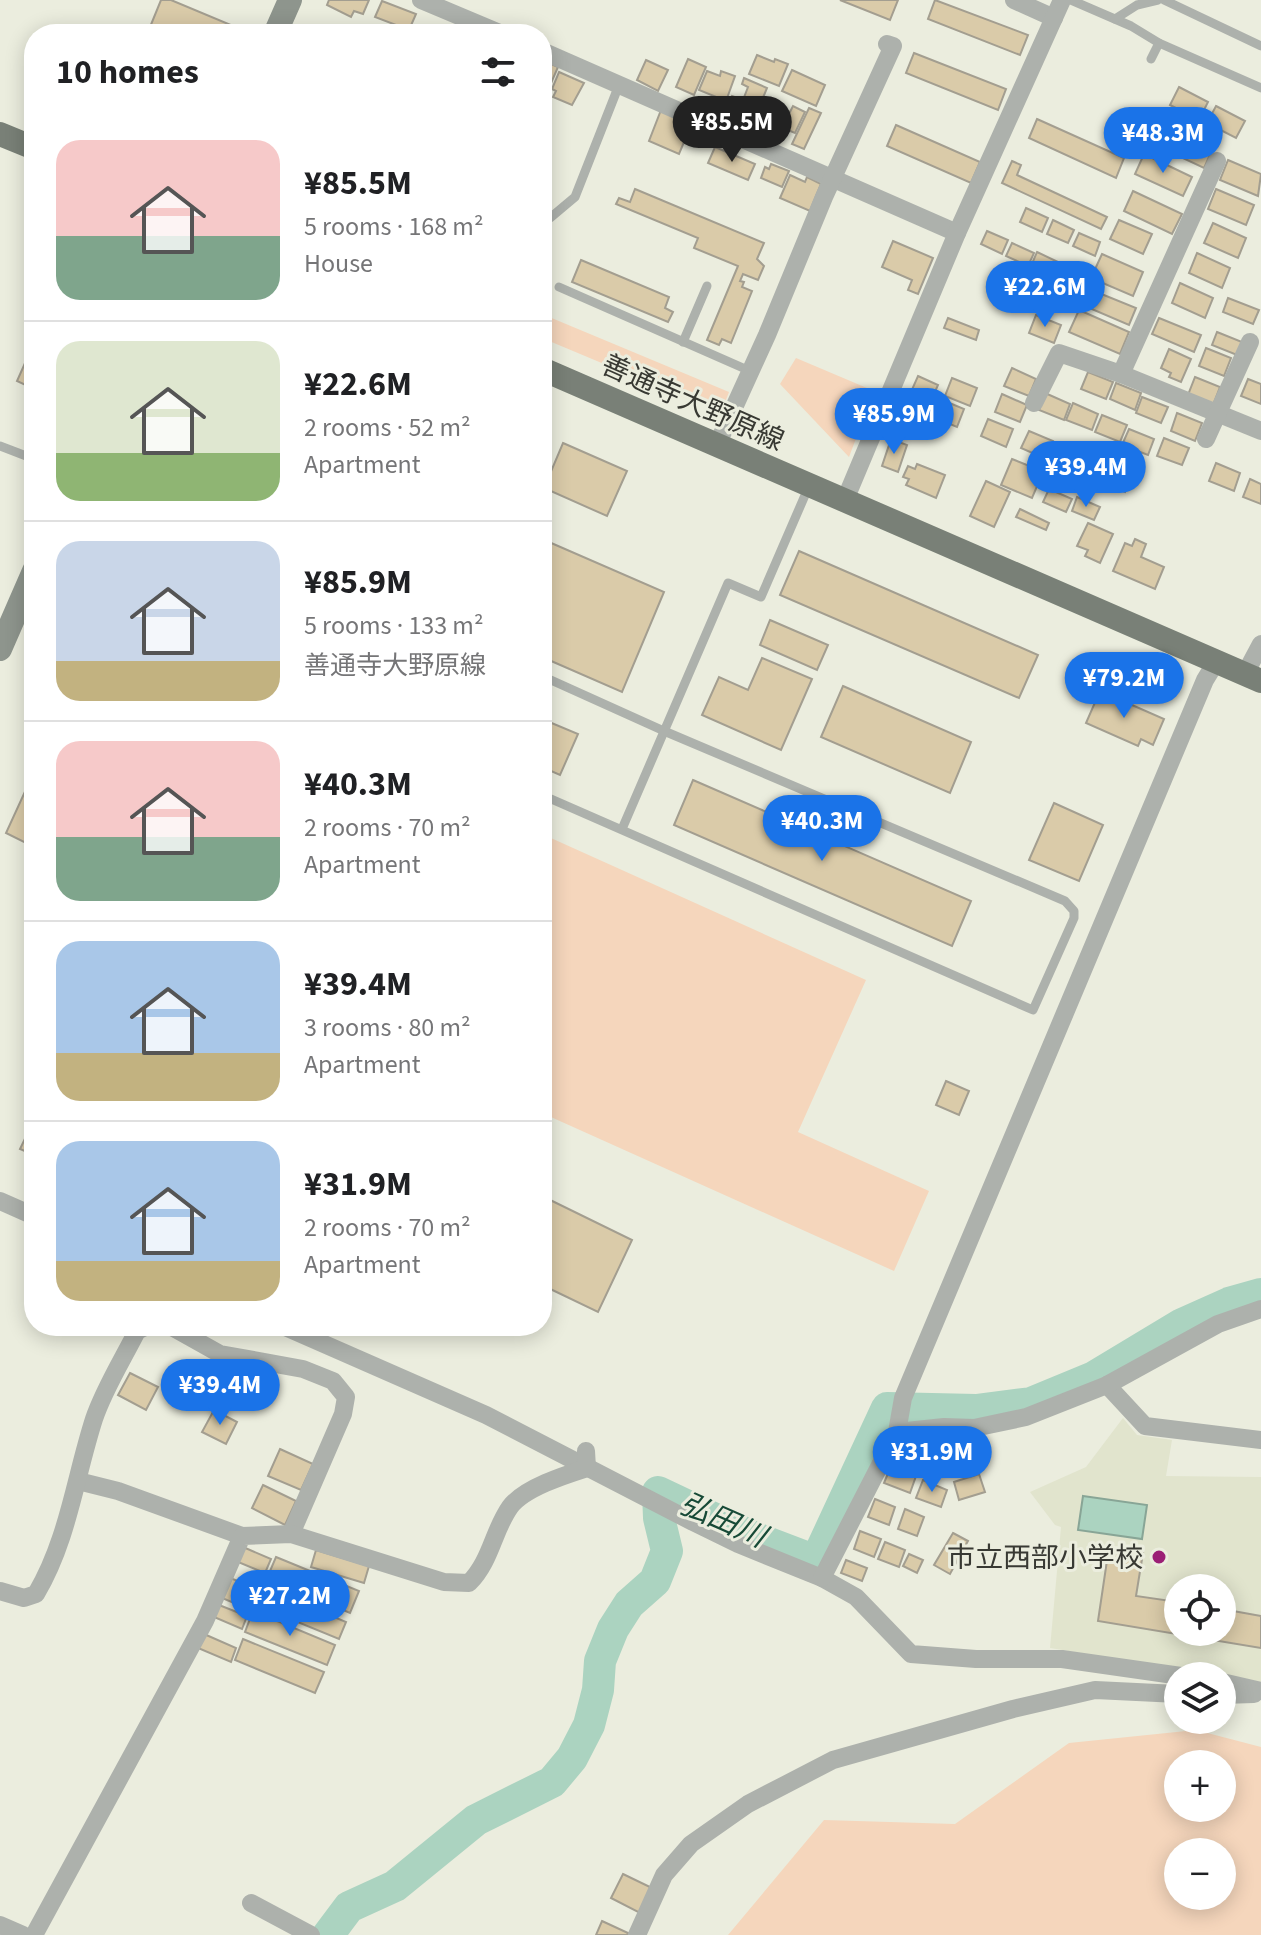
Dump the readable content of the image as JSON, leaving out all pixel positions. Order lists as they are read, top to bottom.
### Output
{
  "streets": {
    "main road": ["善通寺大野原線"]
  },
  "water": ["弘田川"],
  "places": ["市立西部小学校"],
  "page": {
    "heading": "10 homes",
    "price": [
      "¥85.5M",
      "¥48.3M",
      "¥22.6M",
      "¥85.9M",
      "¥39.4M",
      "¥79.2M",
      "¥40.3M",
      "¥39.4M",
      "¥31.9M",
      "¥27.2M"
    ],
    "list": [
      {
        "name": "¥85.5M",
        "note": "5 rooms · 168 m² · House"
      },
      {
        "name": "¥22.6M",
        "note": "2 rooms · 52 m² · Apartment"
      },
      {
        "name": "¥85.9M",
        "note": "5 rooms · 133 m² · 善通寺大野原線"
      },
      {
        "name": "¥40.3M",
        "note": "2 rooms · 70 m² · Apartment"
      },
      {
        "name": "¥39.4M",
        "note": "3 rooms · 80 m² · Apartment"
      },
      {
        "name": "¥31.9M",
        "note": "2 rooms · 70 m² · Apartment"
      }
    ],
    "map_buttons": ["+", "−"]
  }
}
